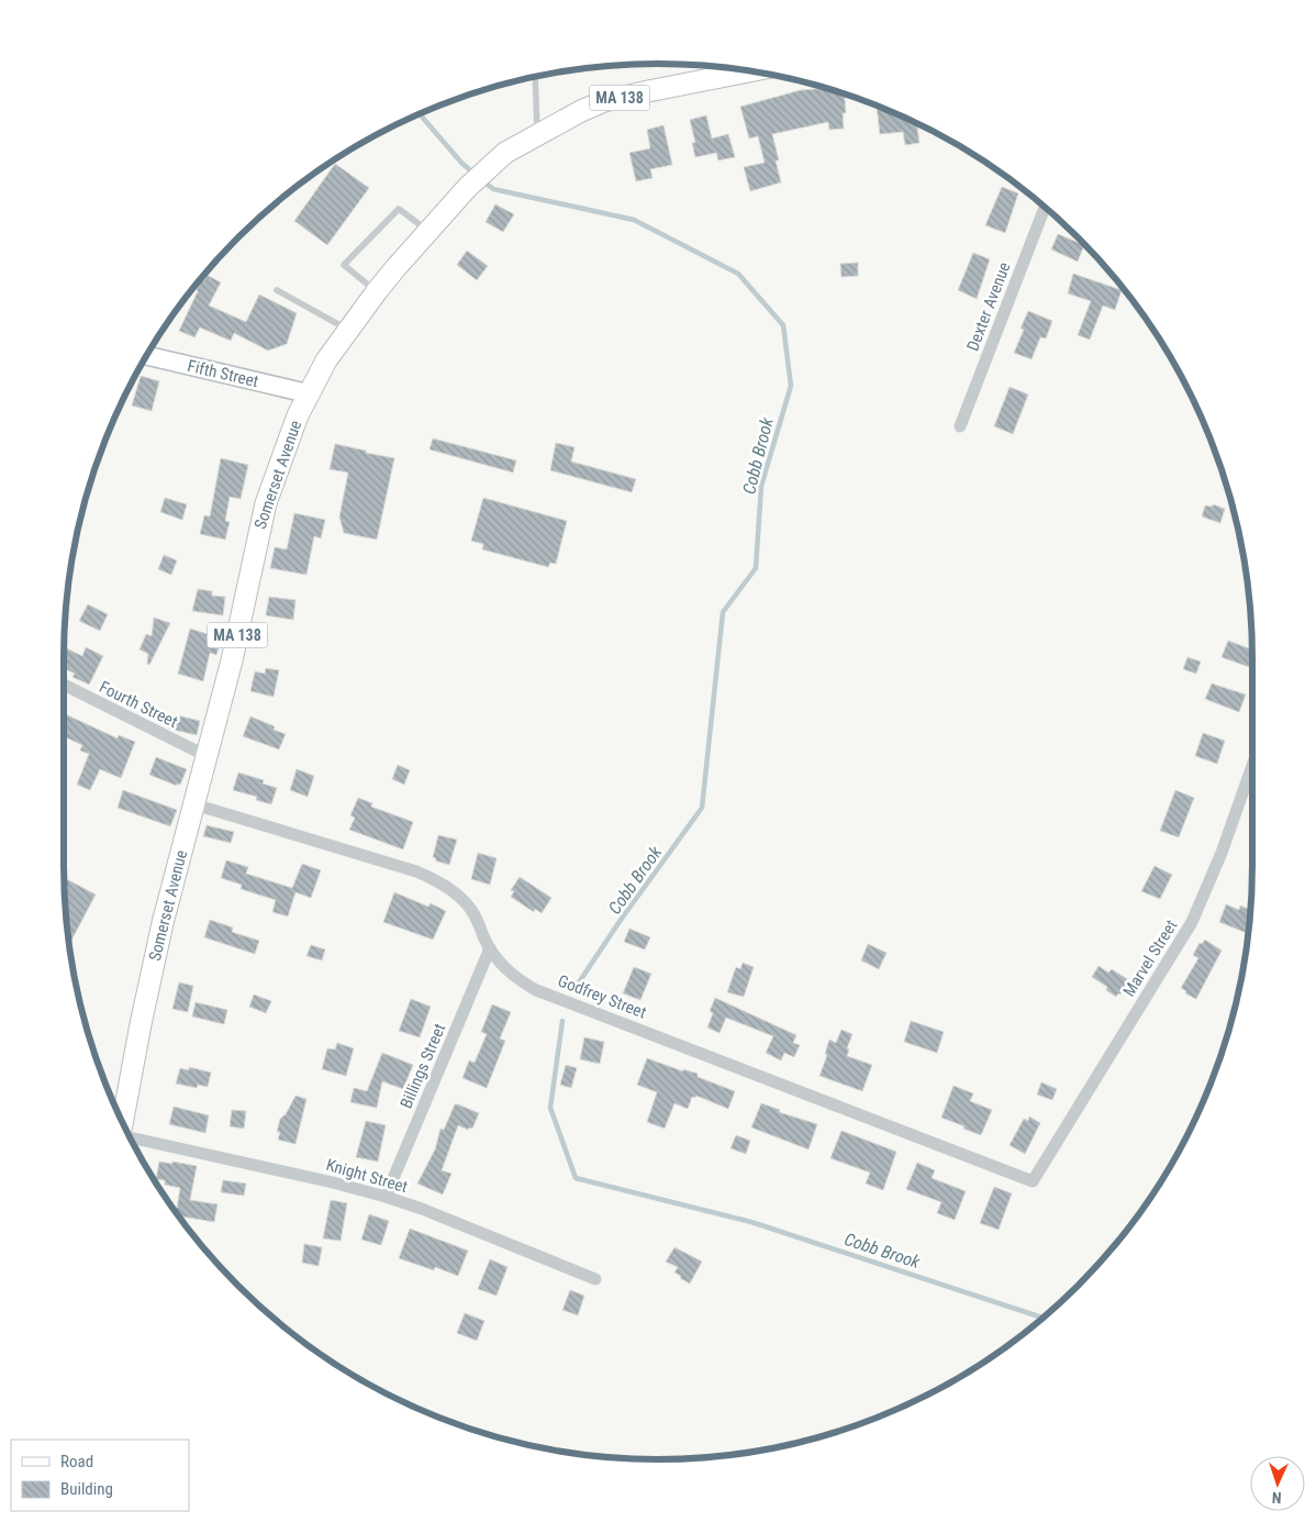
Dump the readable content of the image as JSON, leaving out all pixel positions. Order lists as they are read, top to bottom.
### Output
{
  "streets": {
    "main road": ["MA 138", "Somerset Avenue"],
    "street": [
      "Dexter Avenue",
      "Fifth Street",
      "Fourth Street",
      "Marvel Street",
      "Godfrey Street",
      "Billings Street",
      "Knight Street"
    ]
  },
  "crossings": [
    ["Fifth Street", "Somerset Avenue"],
    ["Somerset Avenue", "Fourth Street"],
    ["Somerset Avenue", "Godfrey Street"],
    ["Marvel Street", "Godfrey Street"],
    ["Godfrey Street", "Billings Street"],
    ["Billings Street", "Knight Street"]
  ],
  "water": ["Cobb Brook"],
  "legend": ["Road", "Building"],
  "north": "bottom"
}
